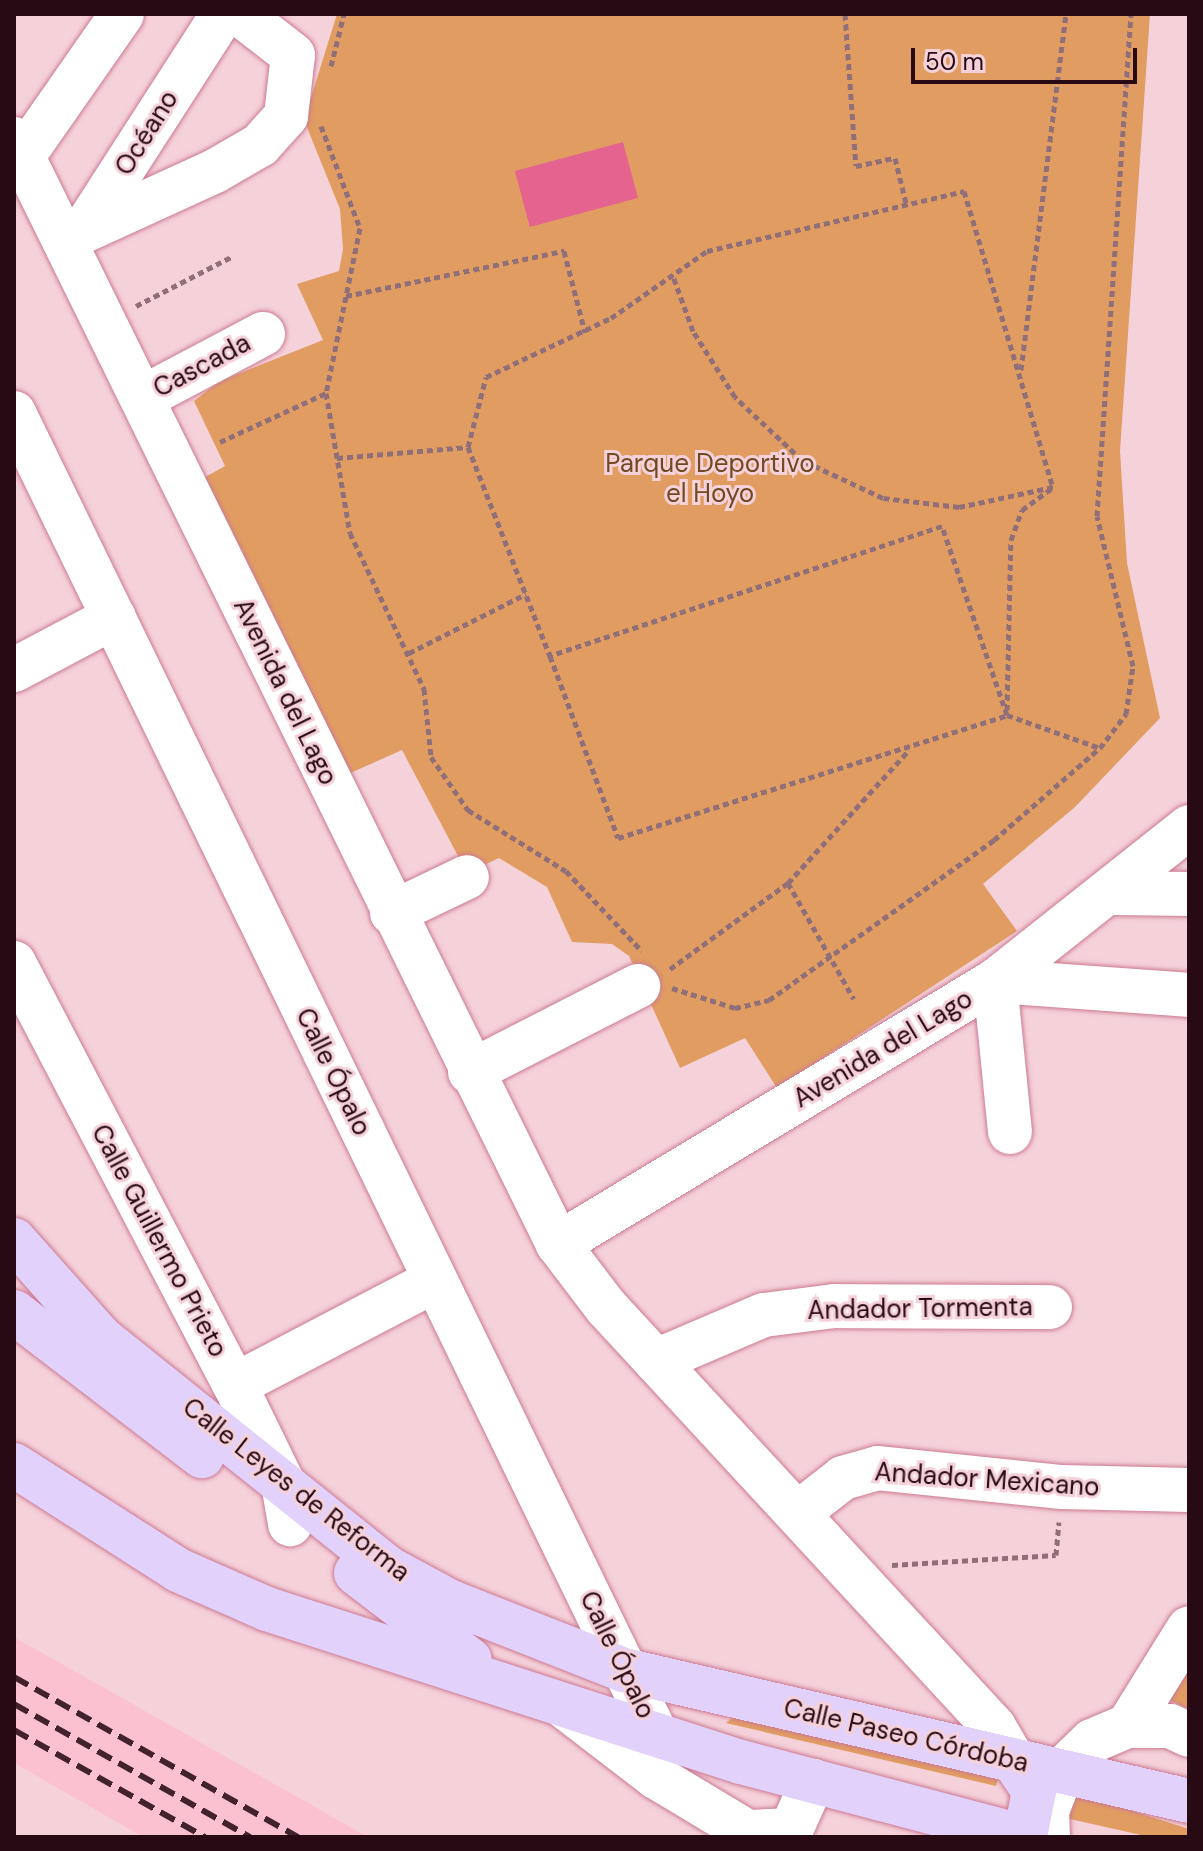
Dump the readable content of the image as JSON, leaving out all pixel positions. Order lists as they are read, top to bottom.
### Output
{
  "streets": {
    "main road": ["Calle Leyes de Reforma", "Calle Paseo Córdoba"],
    "street": [
      "Océano",
      "Cascada",
      "Avenida del Lago",
      "Calle Ópalo",
      "Calle Guillermo Prieto",
      "Andador Tormenta",
      "Andador Mexicano"
    ]
  },
  "crossings": [
    ["Océano", "Avenida del Lago"],
    ["Cascada", "Avenida del Lago"],
    ["Avenida del Lago", "Andador Tormenta"],
    ["Avenida del Lago", "Andador Mexicano"],
    ["Avenida del Lago", "Calle Paseo Córdoba"],
    ["Calle Ópalo", "Calle Leyes de Reforma"],
    ["Calle Ópalo", "Calle Paseo Córdoba"],
    ["Calle Guillermo Prieto", "Calle Leyes de Reforma"],
    ["Calle Leyes de Reforma", "Calle Paseo Córdoba"]
  ],
  "parks": ["Parque Deportivo el Hoyo"],
  "scale_bar": "50 m"
}
